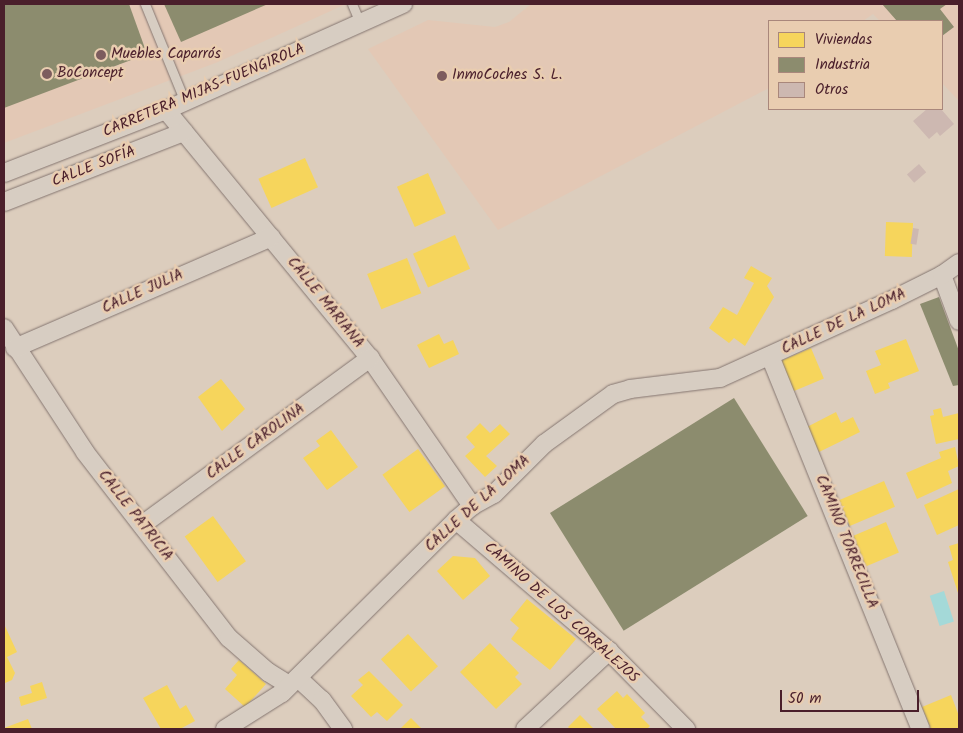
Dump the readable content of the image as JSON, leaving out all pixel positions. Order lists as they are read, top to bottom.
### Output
{
  "streets": {
    "street": [
      "CARRETERA MIJAS-FUENGIROLA",
      "CALLE SOFÍA",
      "CALLE JULIA",
      "CALLE MARIANA",
      "CALLE DE LA LOMA",
      "CALLE CAROLINA",
      "CALLE PATRICIA",
      "CAMINO TORRECILLA",
      "CAMINO DE LOS CORRALEJOS"
    ]
  },
  "crossings": [
    ["CARRETERA MIJAS-FUENGIROLA", "CALLE MARIANA"],
    ["CALLE SOFÍA", "CALLE MARIANA"],
    ["CALLE JULIA", "CALLE MARIANA"],
    ["CALLE JULIA", "CALLE PATRICIA"],
    ["CALLE MARIANA", "CALLE DE LA LOMA"],
    ["CALLE MARIANA", "CALLE CAROLINA"],
    ["CALLE DE LA LOMA", "CALLE PATRICIA"],
    ["CALLE DE LA LOMA", "CAMINO TORRECILLA"],
    ["CALLE DE LA LOMA", "CAMINO DE LOS CORRALEJOS"],
    ["CALLE CAROLINA", "CALLE PATRICIA"]
  ],
  "places": ["Muebles Caparrós", "BoConcept", "InmoCoches S. L."],
  "legend": ["Viviendas", "Industria", "Otros"],
  "scale_bar": "50 m"
}
